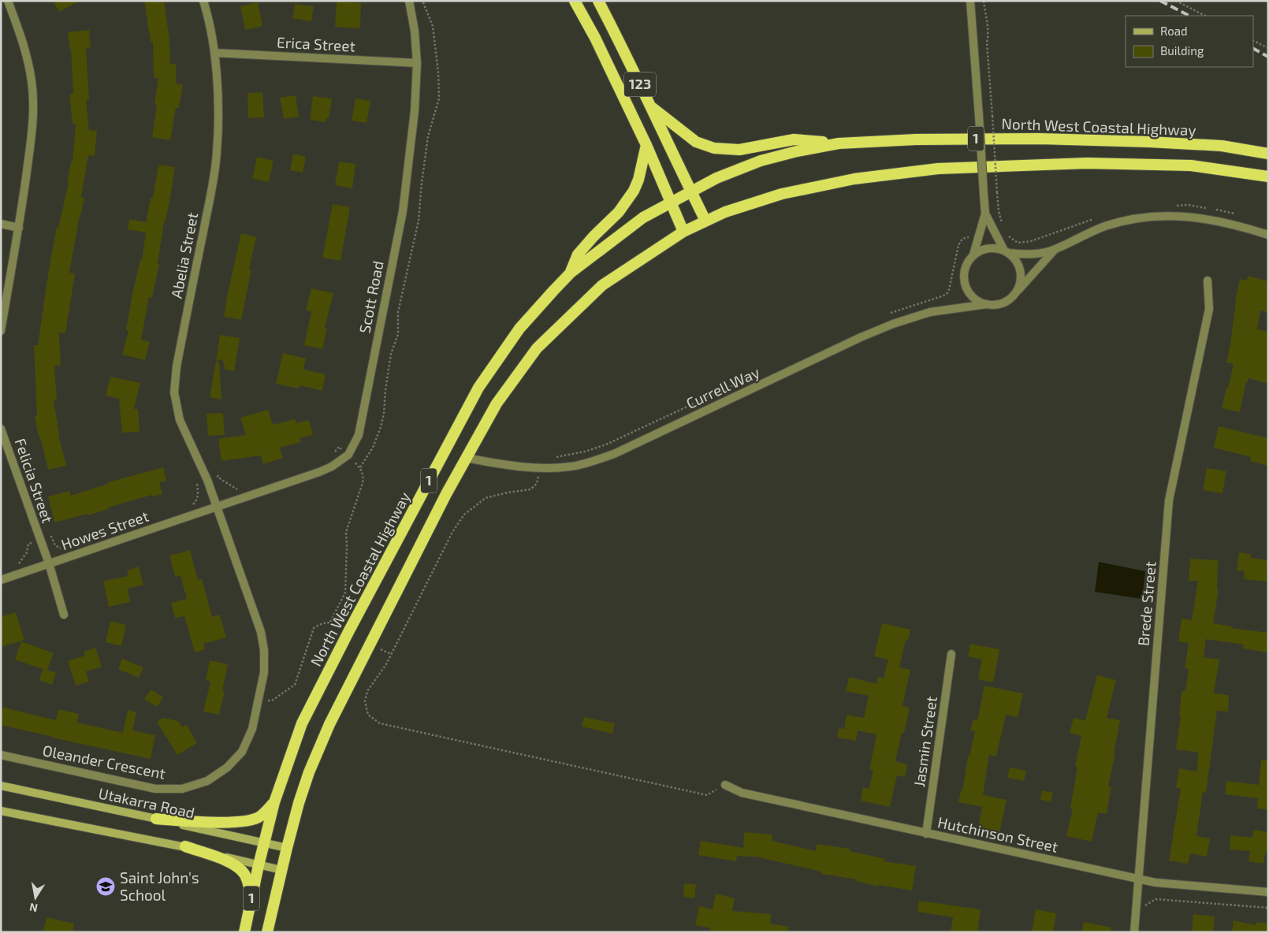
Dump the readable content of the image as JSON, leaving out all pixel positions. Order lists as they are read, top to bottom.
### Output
{
  "streets": {
    "highway": ["123", "North West Coastal Highway", "1"],
    "main road": ["Utakarra Road"],
    "street": [
      "Erica Street",
      "Abelia Street",
      "Scott Road",
      "Currell Way",
      "Felicia Street",
      "Howes Street",
      "Brede Street",
      "Jasmin Street",
      "Oleander Crescent",
      "Hutchinson Street"
    ]
  },
  "crossings": [
    ["Erica Street", "Abelia Street"],
    ["Erica Street", "Scott Road"],
    ["123", "North West Coastal Highway"],
    ["123", "1"],
    ["North West Coastal Highway", "Utakarra Road"],
    ["1", "Currell Way"],
    ["1", "Utakarra Road"],
    ["Abelia Street", "Scott Road"],
    ["Abelia Street", "Howes Street"],
    ["Abelia Street", "Oleander Crescent"],
    ["Scott Road", "Howes Street"],
    ["Scott Road", "Oleander Crescent"],
    ["Felicia Street", "Howes Street"],
    ["Howes Street", "Oleander Crescent"],
    ["Brede Street", "Hutchinson Street"],
    ["Jasmin Street", "Hutchinson Street"]
  ],
  "places": {
    "school or university": ["Saint John's School"]
  },
  "legend": ["Road", "Building"],
  "north": "bottom"
}
